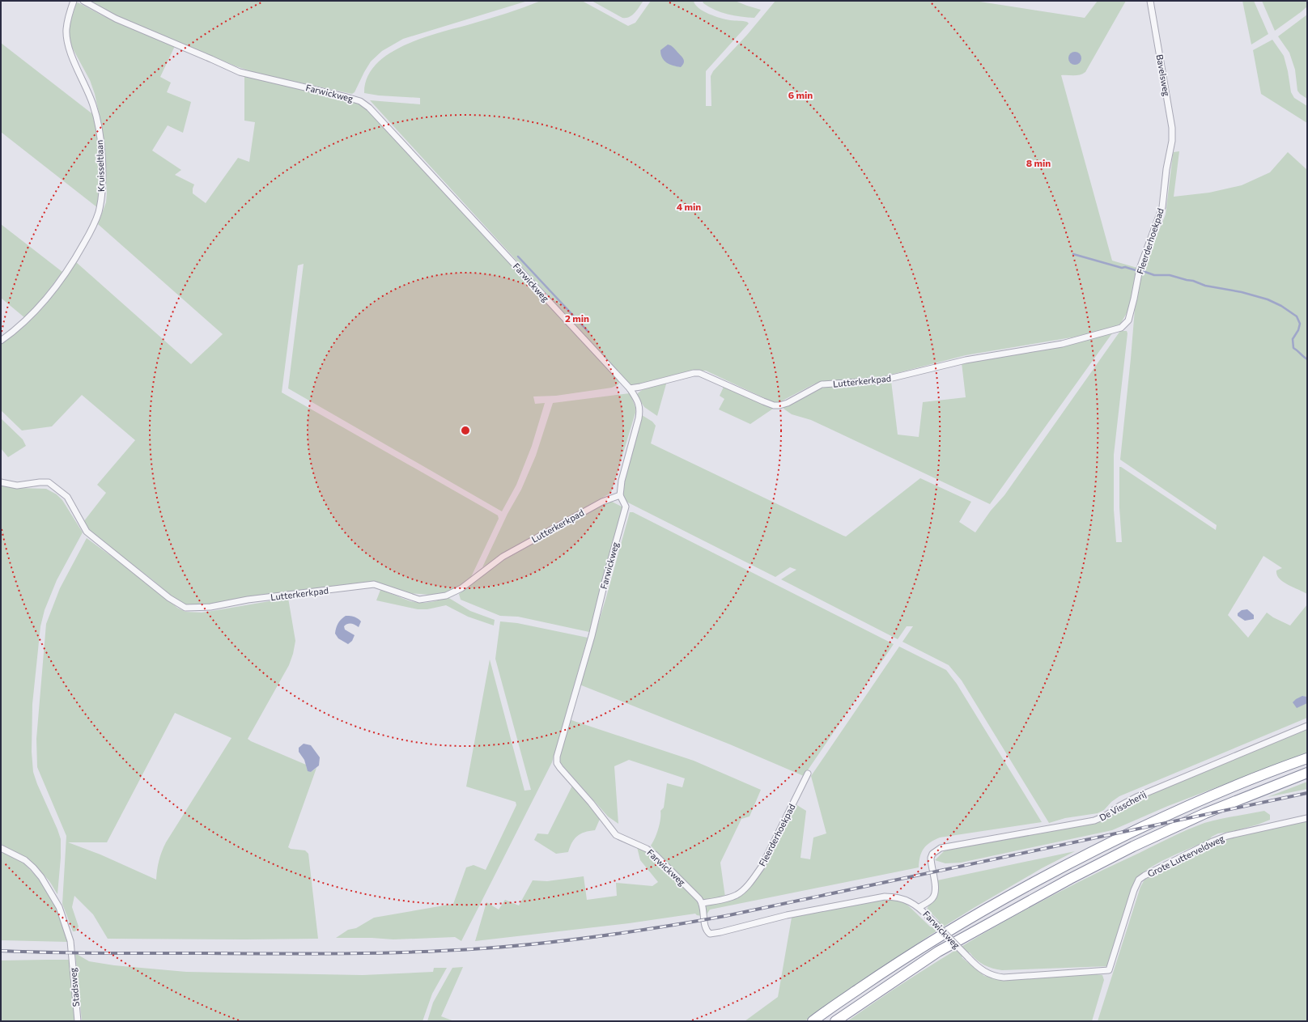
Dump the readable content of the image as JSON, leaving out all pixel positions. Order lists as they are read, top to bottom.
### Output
{
  "streets": {
    "street": [
      "Bavelsweg",
      "Farwickweg",
      "Kruisseltlaan",
      "Fleerderhoekpad",
      "Lutterkerkpad",
      "De Visscherij",
      "Grote Lutterveldweg",
      "Stadsweg"
    ]
  },
  "crossings": [
    ["Bavelsweg", "Fleerderhoekpad"],
    ["Farwickweg", "Fleerderhoekpad"],
    ["Farwickweg", "Lutterkerkpad"],
    ["Farwickweg", "De Visscherij"],
    ["Farwickweg", "Grote Lutterveldweg"],
    ["Fleerderhoekpad", "Lutterkerkpad"]
  ],
  "rings": [
    "6 min",
    "8 min",
    "4 min",
    "2 min"
  ]
}
